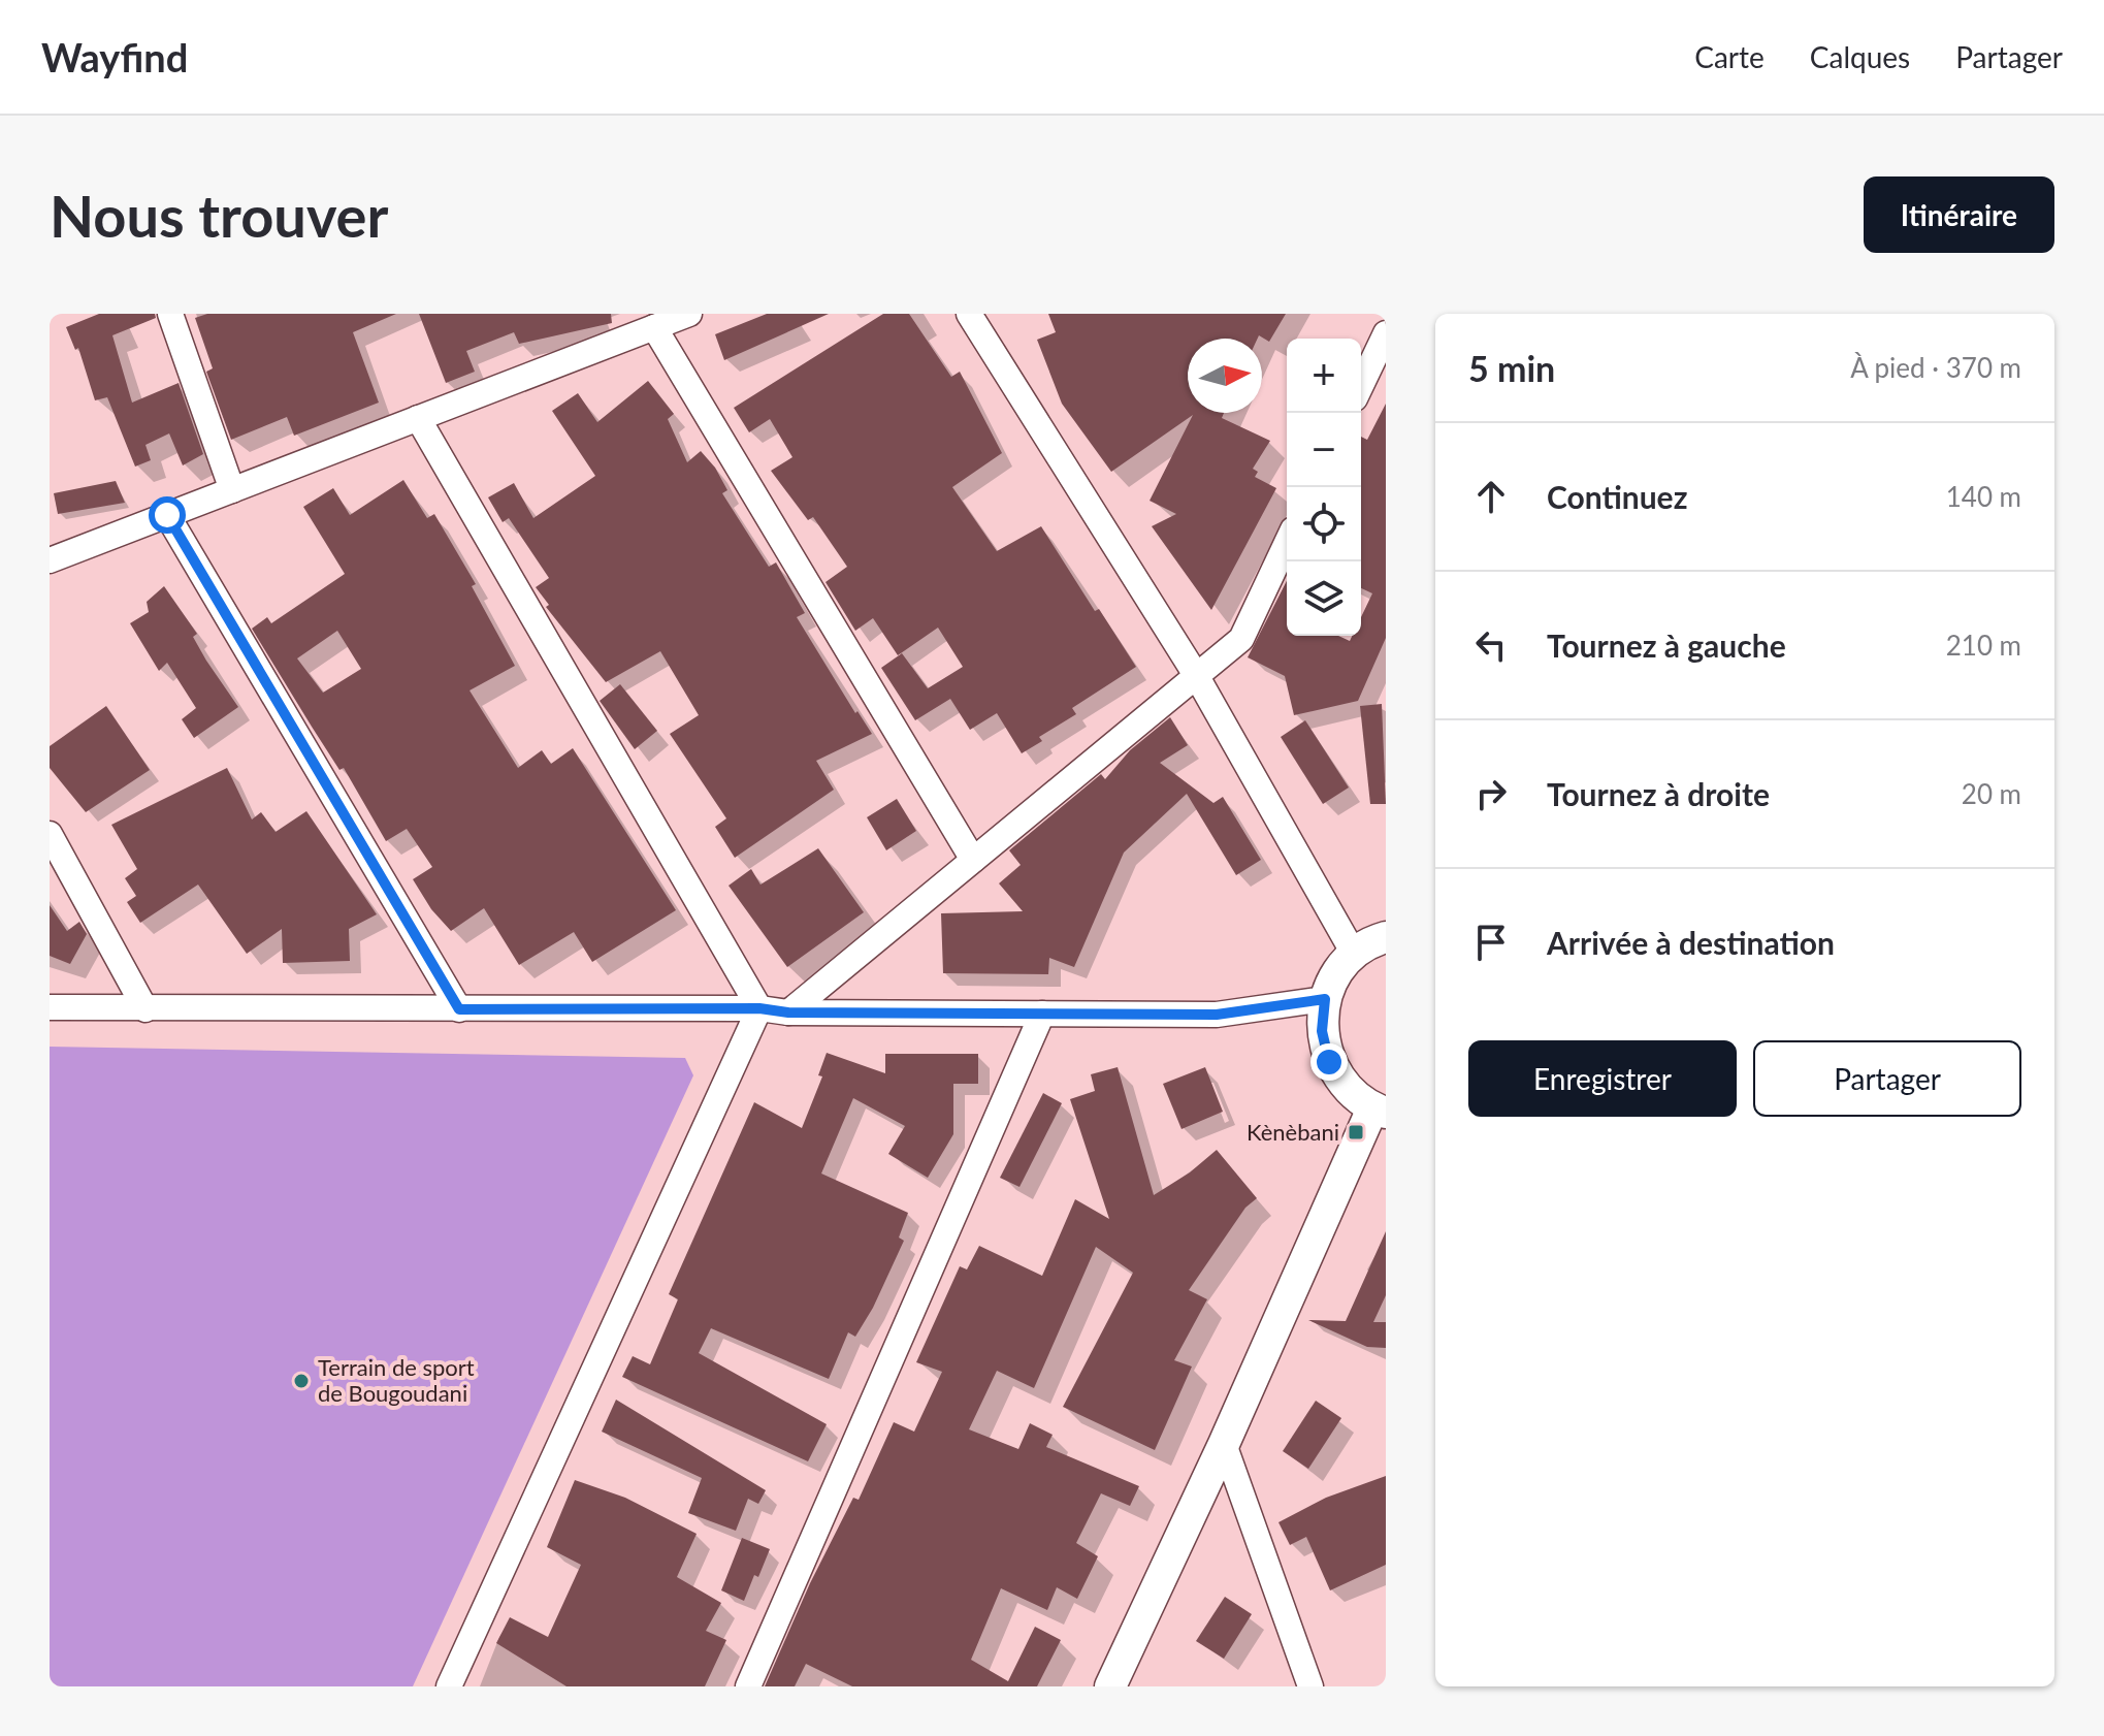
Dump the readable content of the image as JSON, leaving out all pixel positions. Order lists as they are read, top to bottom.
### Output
{
  "places": {
    "transit": ["Kènèbani"],
    "other": ["Terrain de sport de Bougoudani"]
  },
  "north": "right",
  "page": {
    "header": "Wayfind",
    "nav": ["Carte", "Calques", "Partager"],
    "buttons": [
      "Itinéraire",
      ["Enregistrer", "Partager"]
    ],
    "title": "Nous trouver",
    "heading": ["5 min", "À pied · 370 m"],
    "map_buttons": ["+", "−"],
    "list": [
      ["Continuez", "140 m"],
      ["Tournez à gauche", "210 m"],
      ["Tournez à droite", "20 m"],
      "Arrivée à destination"
    ]
  }
}
